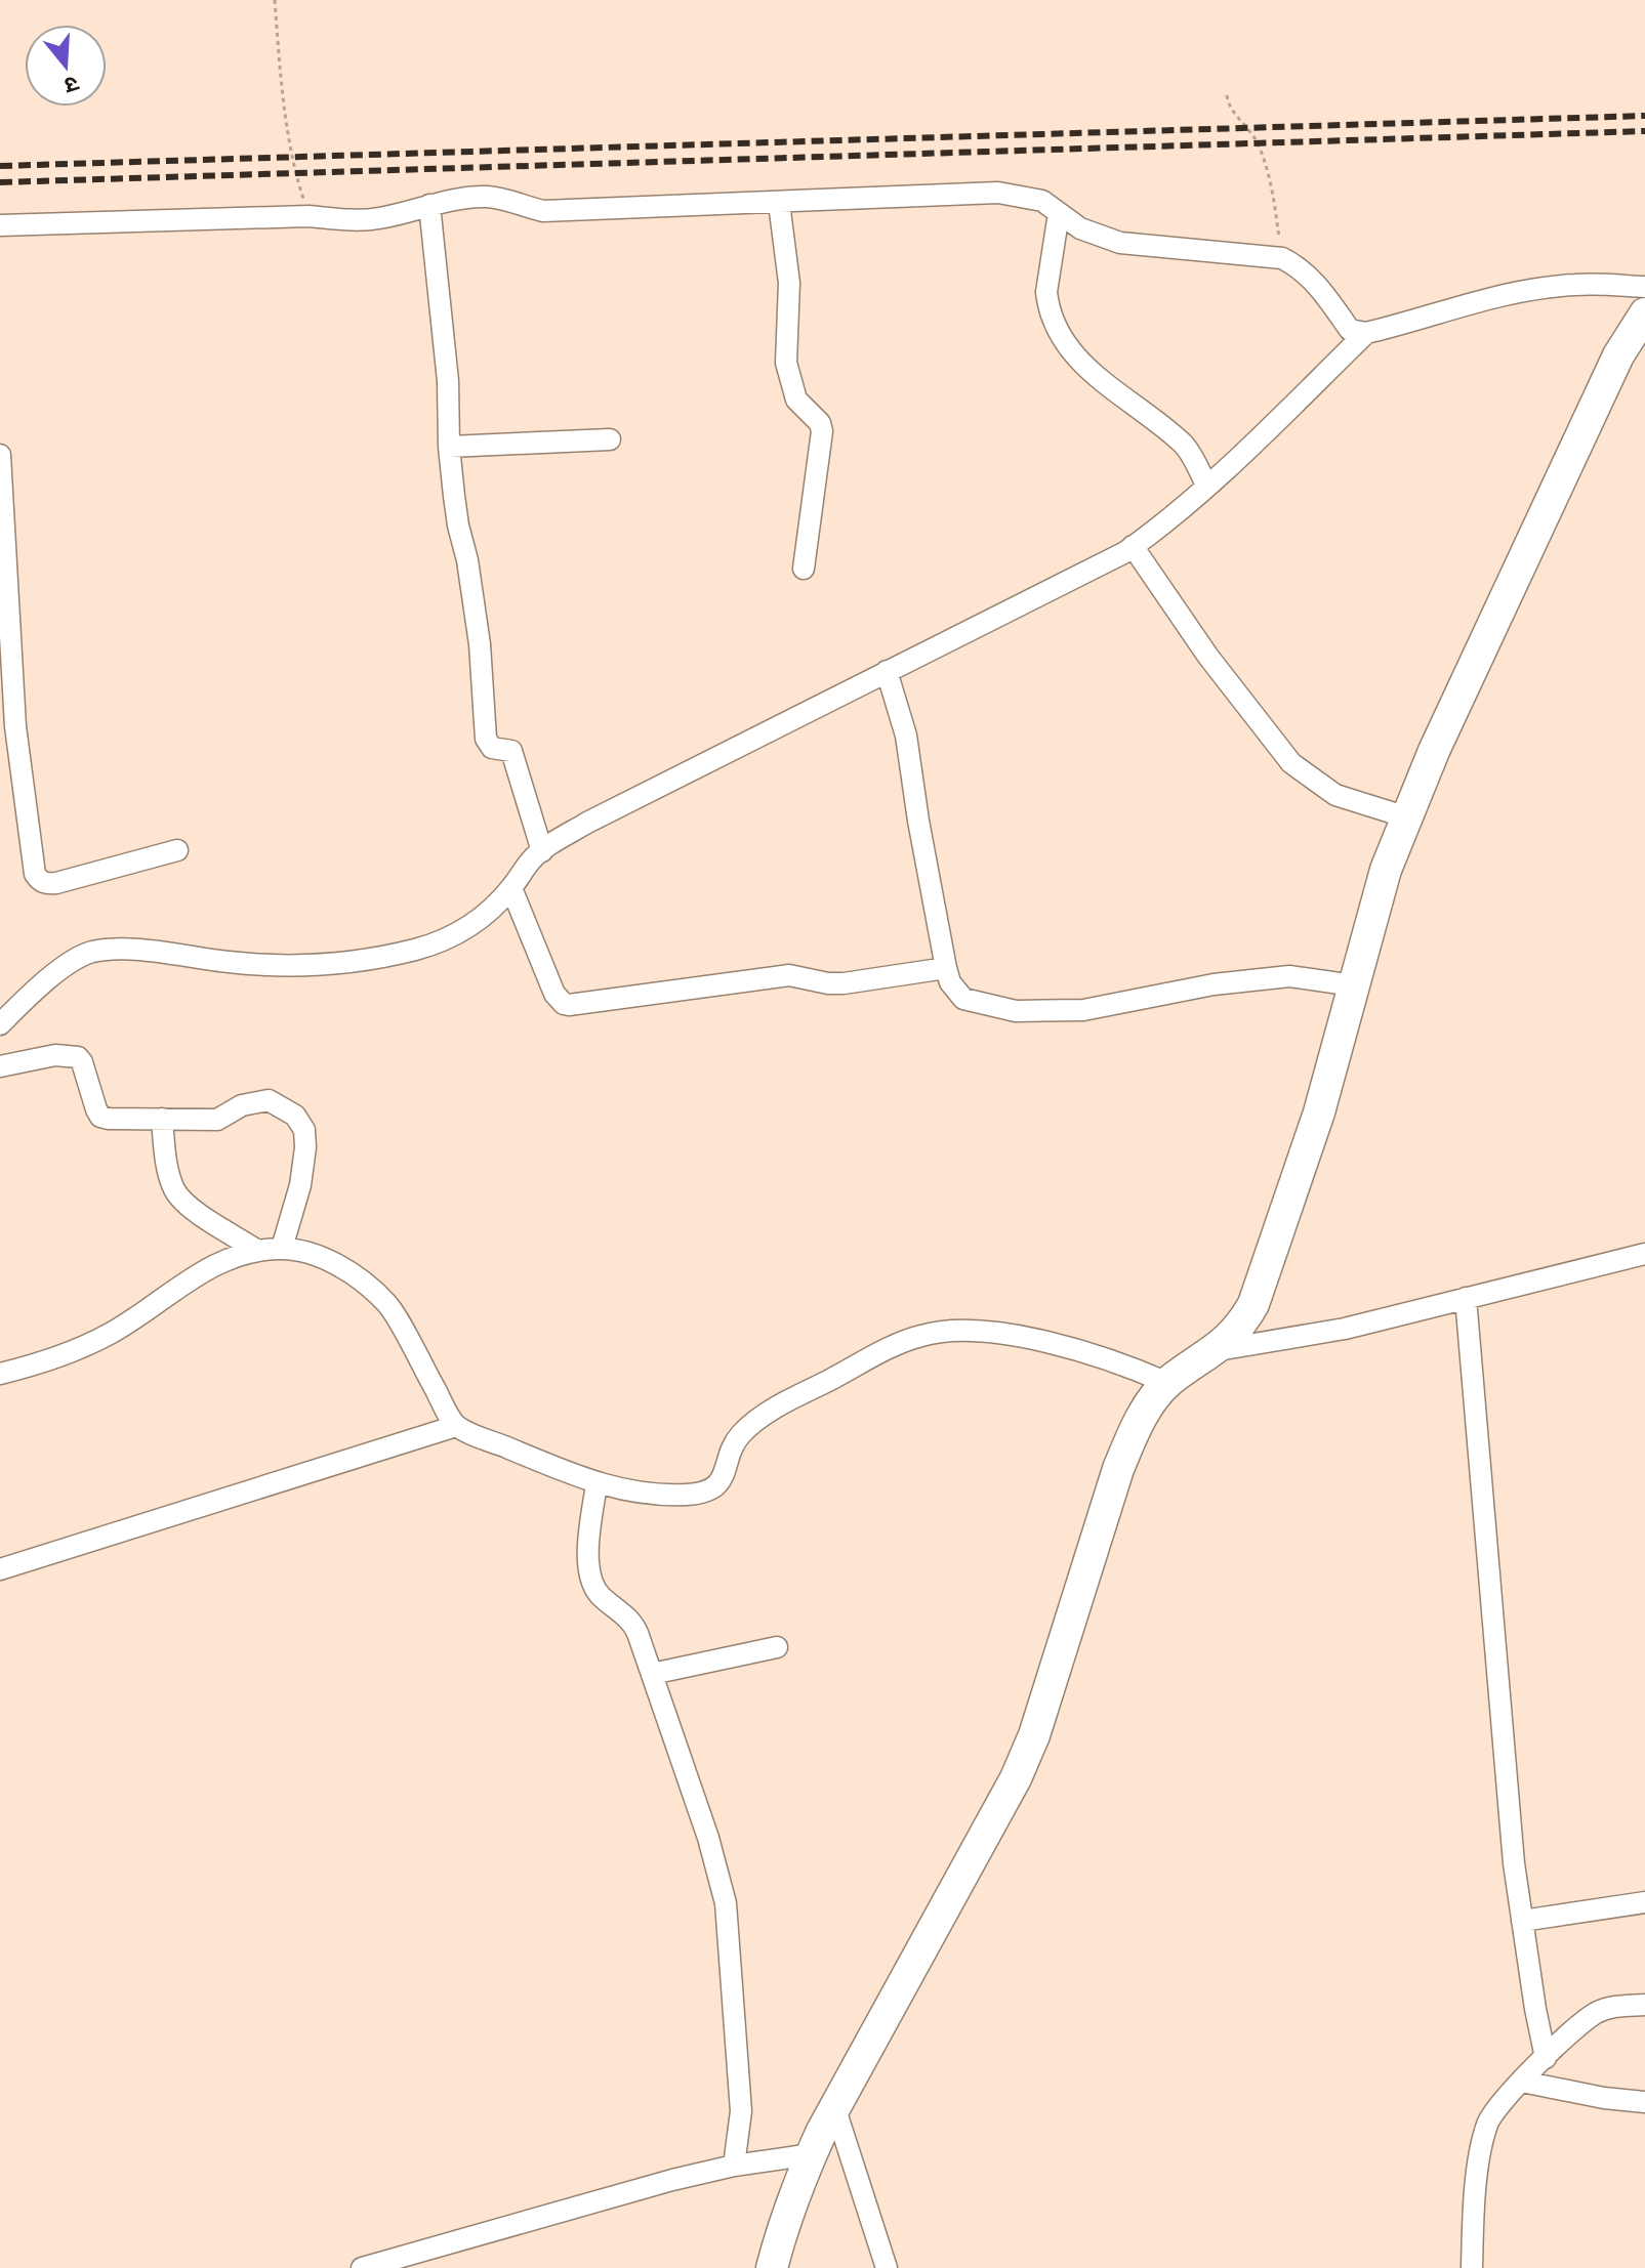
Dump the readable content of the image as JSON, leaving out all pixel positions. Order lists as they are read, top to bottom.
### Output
{
  "north": "bottom"
}
